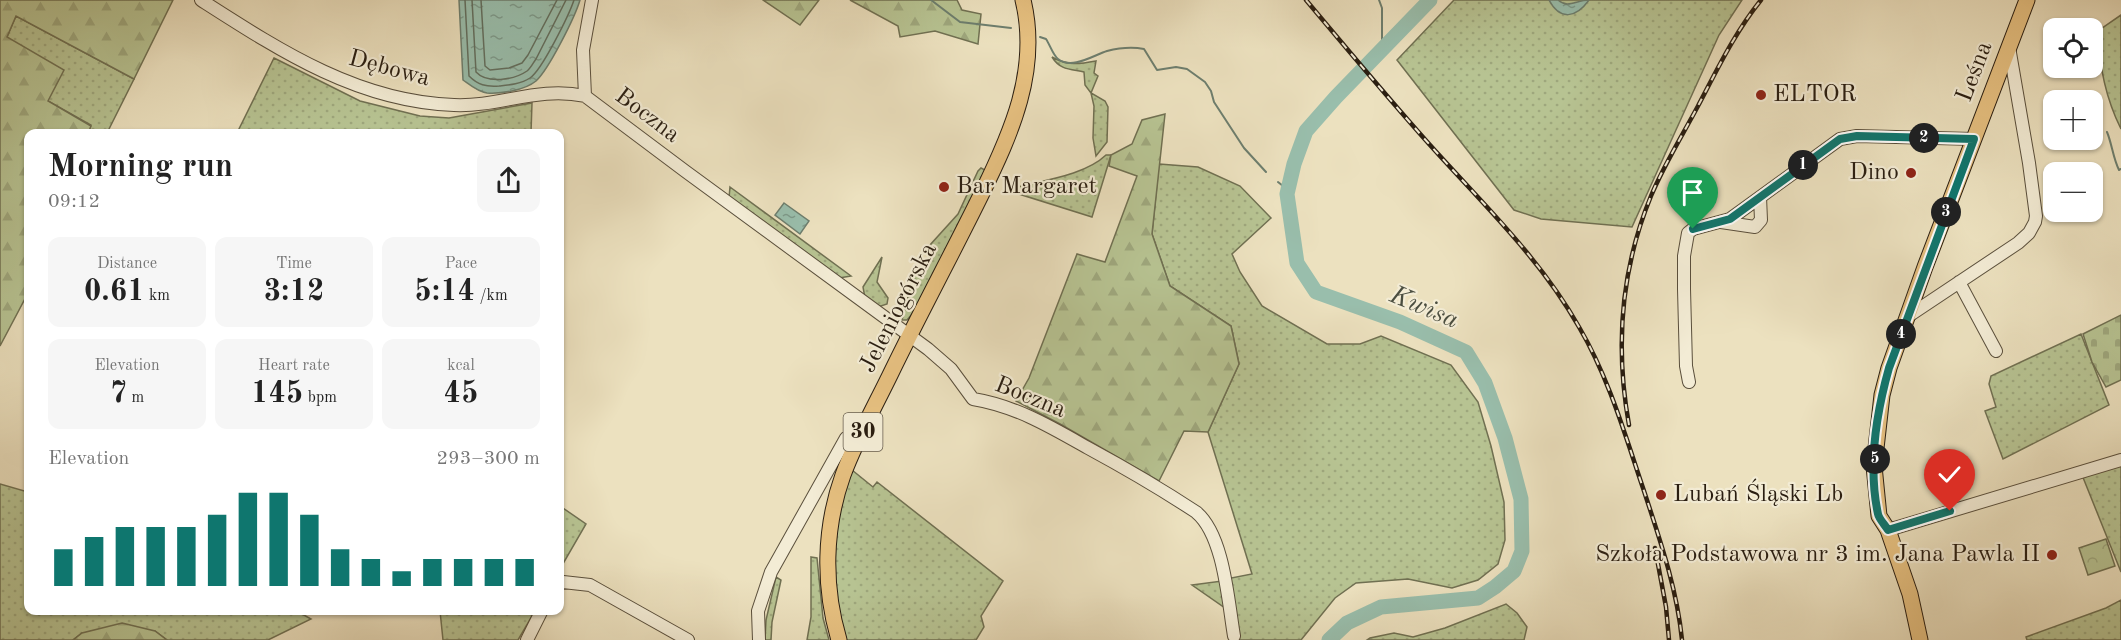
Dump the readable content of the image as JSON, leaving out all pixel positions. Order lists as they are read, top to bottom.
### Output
{
  "streets": {
    "main road": ["Leśna", "Jeleniogórska", "30"],
    "street": ["Dębowa", "Boczna"]
  },
  "crossings": [
    ["Dębowa", "Boczna"],
    ["Boczna", "Jeleniogórska"]
  ],
  "water": ["Kwisa"],
  "places": [
    "ELTOR",
    "Dino",
    "Bar Margaret",
    "Lubań Śląski Lb",
    "Szkoła Podstawowa nr 3 im. Jana Pawla II"
  ],
  "page": {
    "map_buttons": ["+", "−"],
    "pins": [
      "2",
      "1",
      "3",
      "4",
      "5"
    ],
    "heading": ["Morning run", "09:12"],
    "stats": [
      ["Distance", "0.61 km"],
      ["Time", "3:12"],
      ["Pace", "5:14 /km"],
      ["Elevation", "7 m"],
      ["Heart rate", "145 bpm"],
      ["kcal", "45"]
    ],
    "chart": ["Elevation", "293–300 m"]
  }
}
